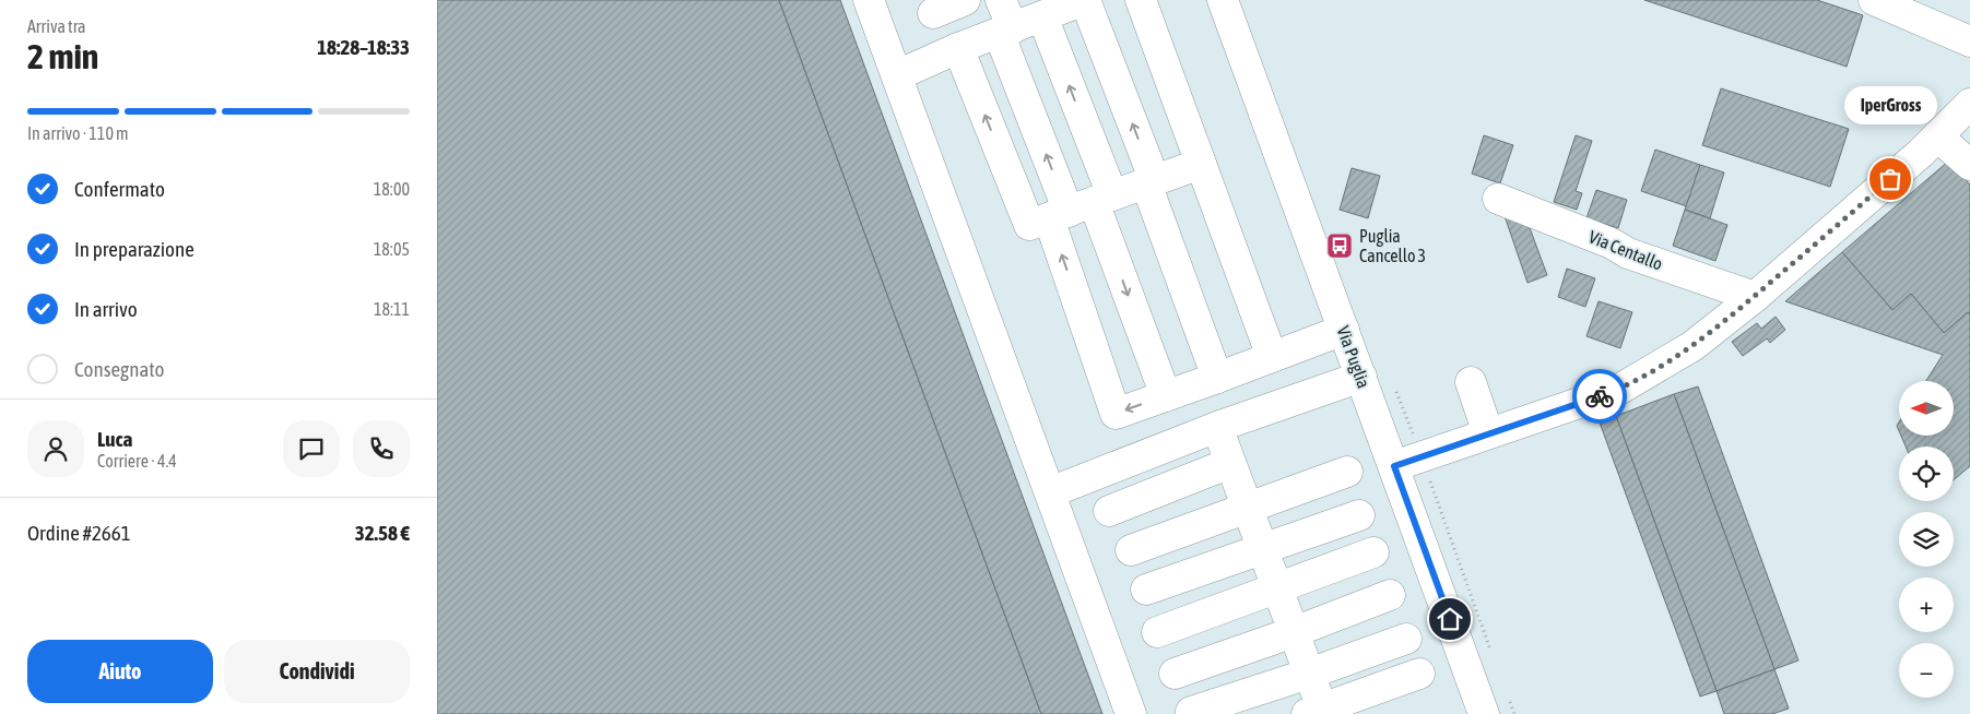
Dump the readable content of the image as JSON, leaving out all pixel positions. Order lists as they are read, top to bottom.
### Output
{
  "streets": {
    "street": ["Via Centallo", "Via Puglia"]
  },
  "places": {
    "other": ["IperGross"],
    "bus stop": ["Puglia Cancello 3"]
  },
  "north": "left",
  "page": {
    "heading": ["2 min", "Arriva tra", "18:28–18:33"],
    "panel": [
      "Luca",
      "Corriere · 4.4",
      "Ordine #2661",
      "32.58 €"
    ],
    "bubble": "IperGross",
    "bar": "In arrivo · 110 m",
    "list": [
      ["Confermato", "18:00"],
      ["In preparazione", "18:05"],
      ["In arrivo", "18:11"],
      "Consegnato"
    ],
    "map_buttons": ["+", "−"],
    "buttons": ["Aiuto", "Condividi"]
  }
}
